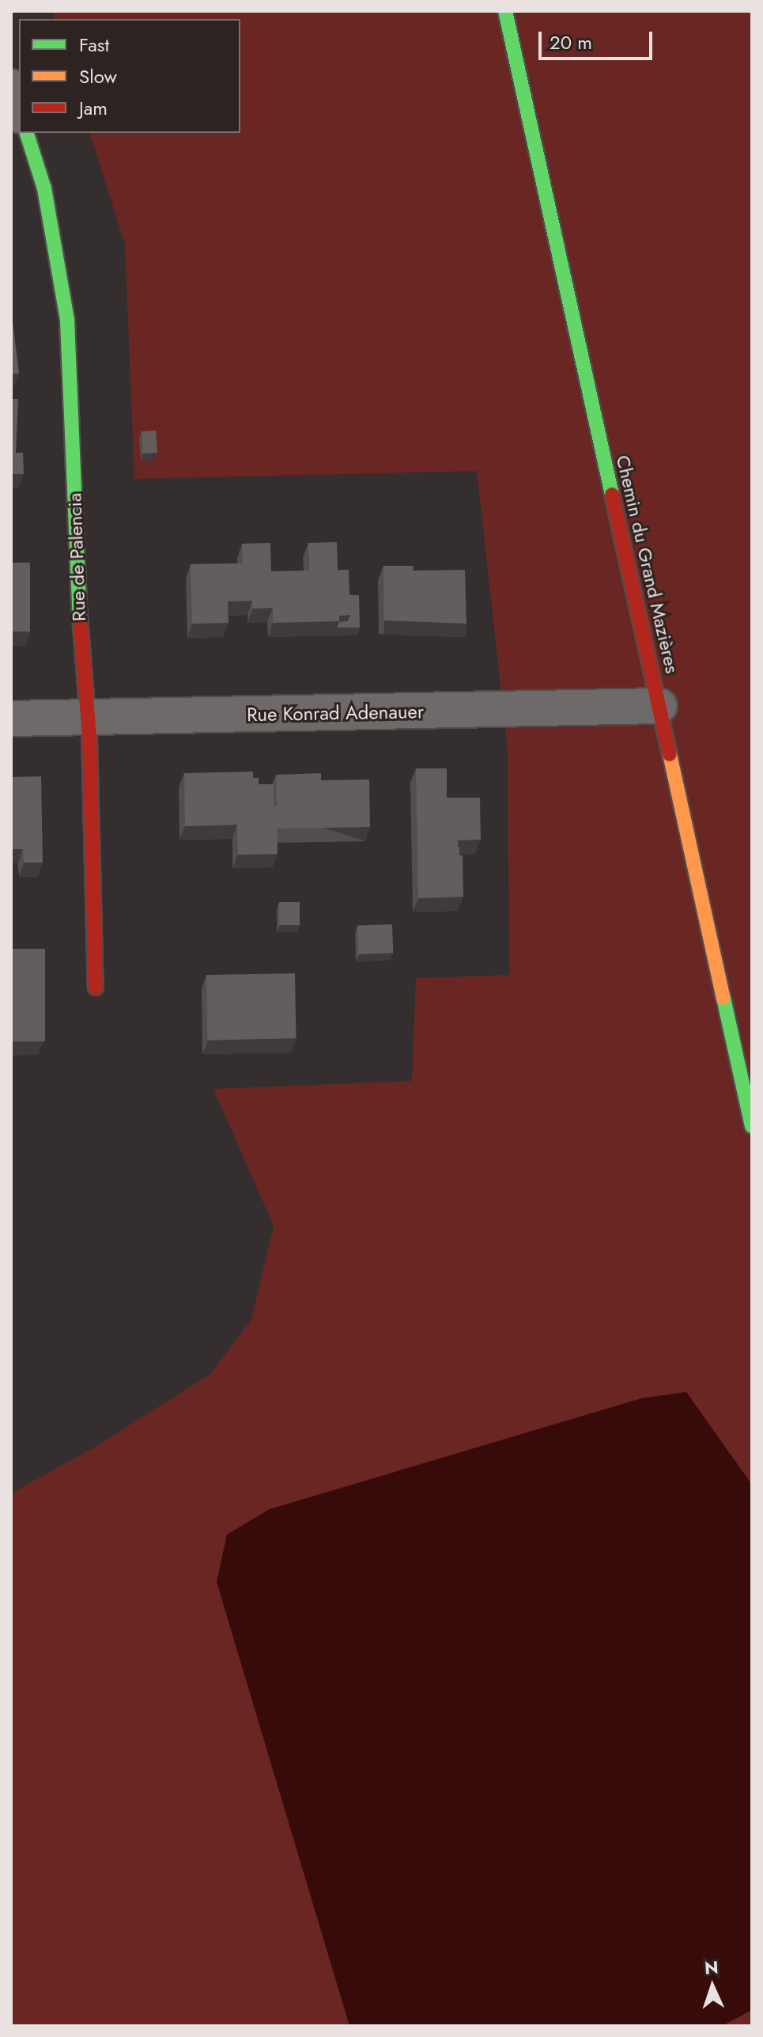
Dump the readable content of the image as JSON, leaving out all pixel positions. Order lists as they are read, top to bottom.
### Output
{
  "streets": {
    "street": ["Rue de Palencia", "Chemin du Grand Mazières", "Rue Konrad Adenauer"]
  },
  "crossings": [
    ["Rue de Palencia", "Rue Konrad Adenauer"],
    ["Chemin du Grand Mazières", "Rue Konrad Adenauer"]
  ],
  "legend": ["Fast", "Slow", "Jam"],
  "scale_bar": "20 m",
  "north": "top"
}
